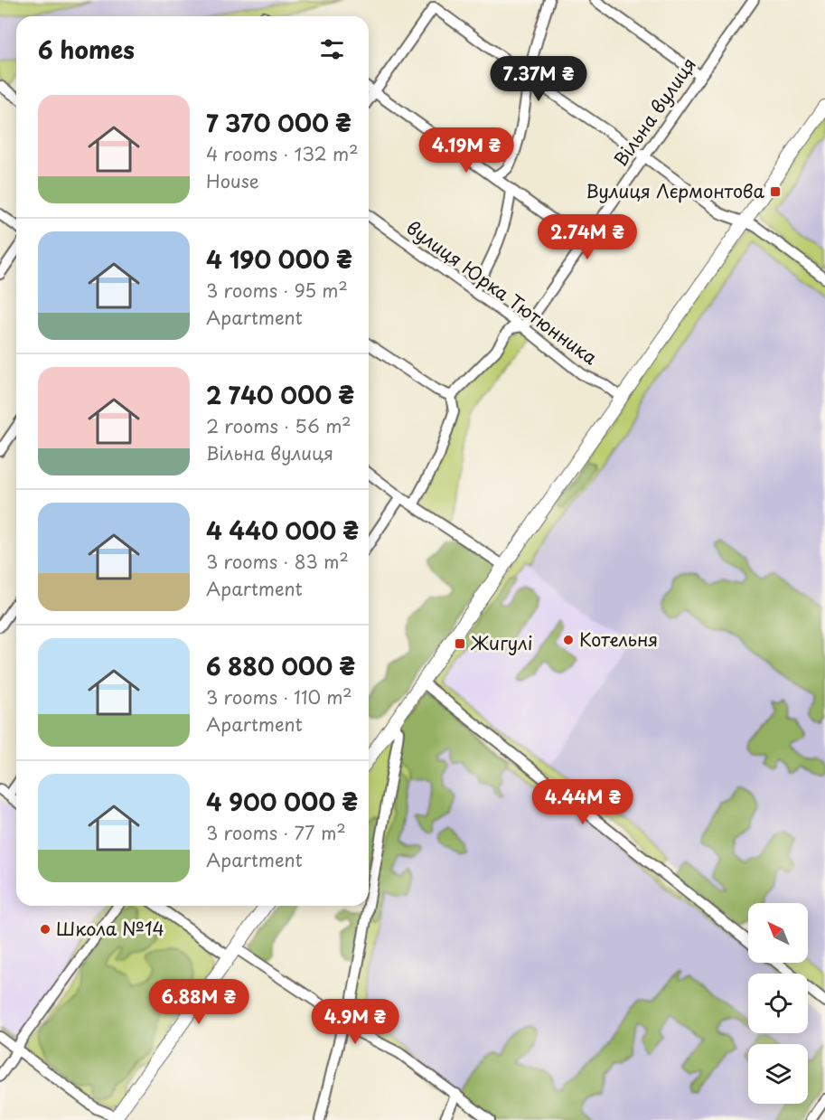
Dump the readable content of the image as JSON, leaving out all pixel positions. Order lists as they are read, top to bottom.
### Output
{
  "streets": {
    "street": ["Вільна вулиця", "вулиця Юрка Тютюнника"]
  },
  "crossings": [
    ["Вільна вулиця", "вулиця Юрка Тютюнника"]
  ],
  "places": {
    "transit": ["Вулиця Лєрмонтова", "Жигулі"],
    "other": ["Котельня", "Школа №14"]
  },
  "north": "top left",
  "page": {
    "heading": "6 homes",
    "price": [
      "7.37M ₴",
      "4.19M ₴",
      "2.74M ₴",
      "4.44M ₴",
      "6.88M ₴",
      "4.9M ₴"
    ],
    "list": [
      {
        "name": "7 370 000 ₴",
        "note": "4 rooms · 132 m² · House"
      },
      {
        "name": "4 190 000 ₴",
        "note": "3 rooms · 95 m² · Apartment"
      },
      {
        "name": "2 740 000 ₴",
        "note": "2 rooms · 56 m² · Вільна вулиця"
      },
      {
        "name": "4 440 000 ₴",
        "note": "3 rooms · 83 m² · Apartment"
      },
      {
        "name": "6 880 000 ₴",
        "note": "3 rooms · 110 m² · Apartment"
      },
      {
        "name": "4 900 000 ₴",
        "note": "3 rooms · 77 m² · Apartment"
      }
    ]
  }
}
